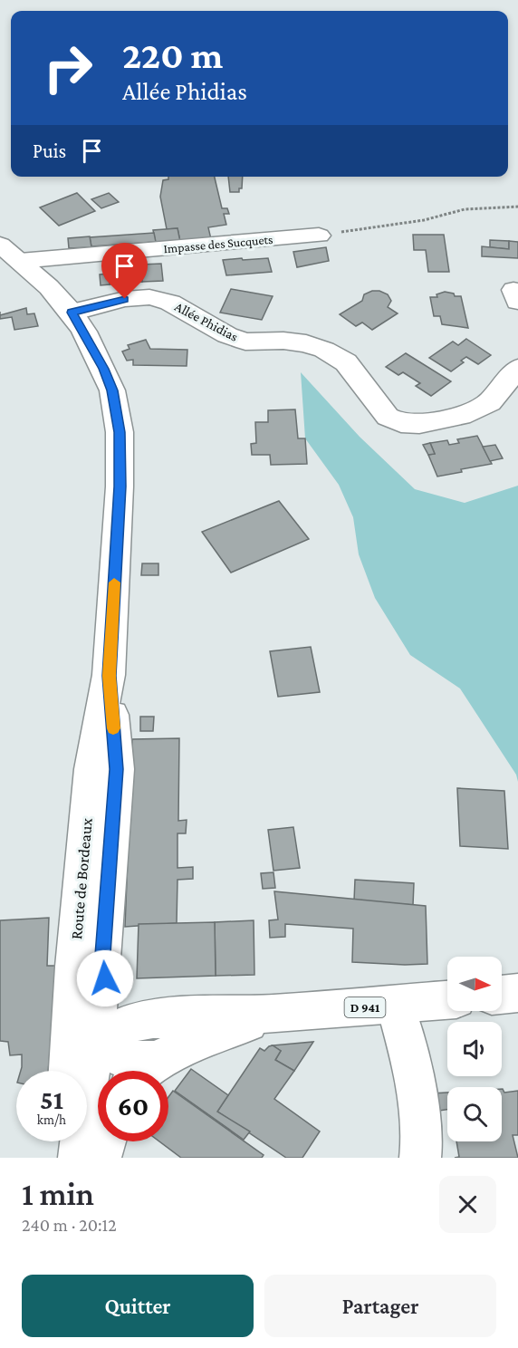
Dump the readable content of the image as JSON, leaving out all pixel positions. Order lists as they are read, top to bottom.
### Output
{
  "streets": {
    "main road": [
      "Impasse des Sucquets",
      "Allée Phidias",
      "Route de Bordeaux",
      "D 941"
    ]
  },
  "crossings": [
    ["Impasse des Sucquets", "Route de Bordeaux"],
    ["Allée Phidias", "Route de Bordeaux"],
    ["Route de Bordeaux", "D 941"]
  ],
  "north": "right",
  "page": {
    "turn": ["220 m", "Allée Phidias"],
    "then": "Puis",
    "speed": "51 km/h",
    "limit": "60",
    "heading": ["1 min", "240 m · 20:12"],
    "buttons": ["Quitter", "Partager"]
  }
}
